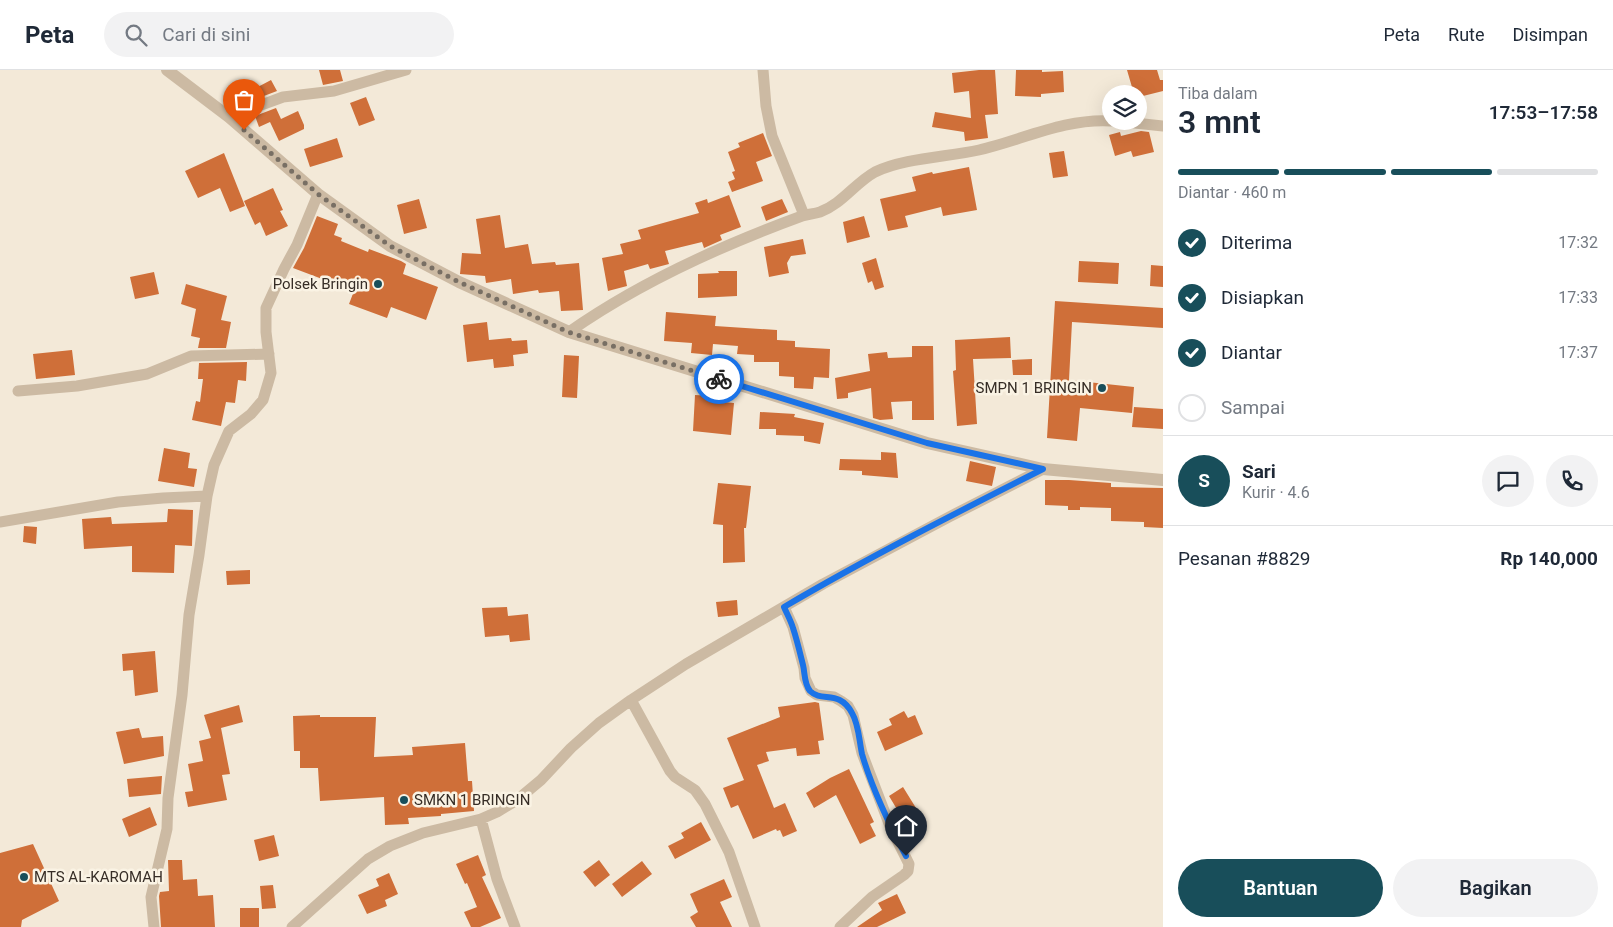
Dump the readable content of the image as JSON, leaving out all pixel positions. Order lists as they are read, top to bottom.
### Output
{
  "places": [
    "Polsek Bringin",
    "SMPN 1 BRINGIN",
    "SMKN 1 BRINGIN",
    "MTS AL-KAROMAH"
  ],
  "page": {
    "header": "Peta",
    "search": "Cari di sini",
    "nav": ["Peta", "Rute", "Disimpan"],
    "heading": ["3 mnt", "Tiba dalam", "17:53–17:58"],
    "panel": [
      "Sari",
      "Kurir · 4.6",
      "Pesanan #8829",
      "Rp 140,000"
    ],
    "bar": "Diantar · 460 m",
    "list": [
      ["Diterima", "17:32"],
      ["Disiapkan", "17:33"],
      ["Diantar", "17:37"],
      "Sampai"
    ],
    "round": "S",
    "buttons": ["Bantuan", "Bagikan"]
  }
}
